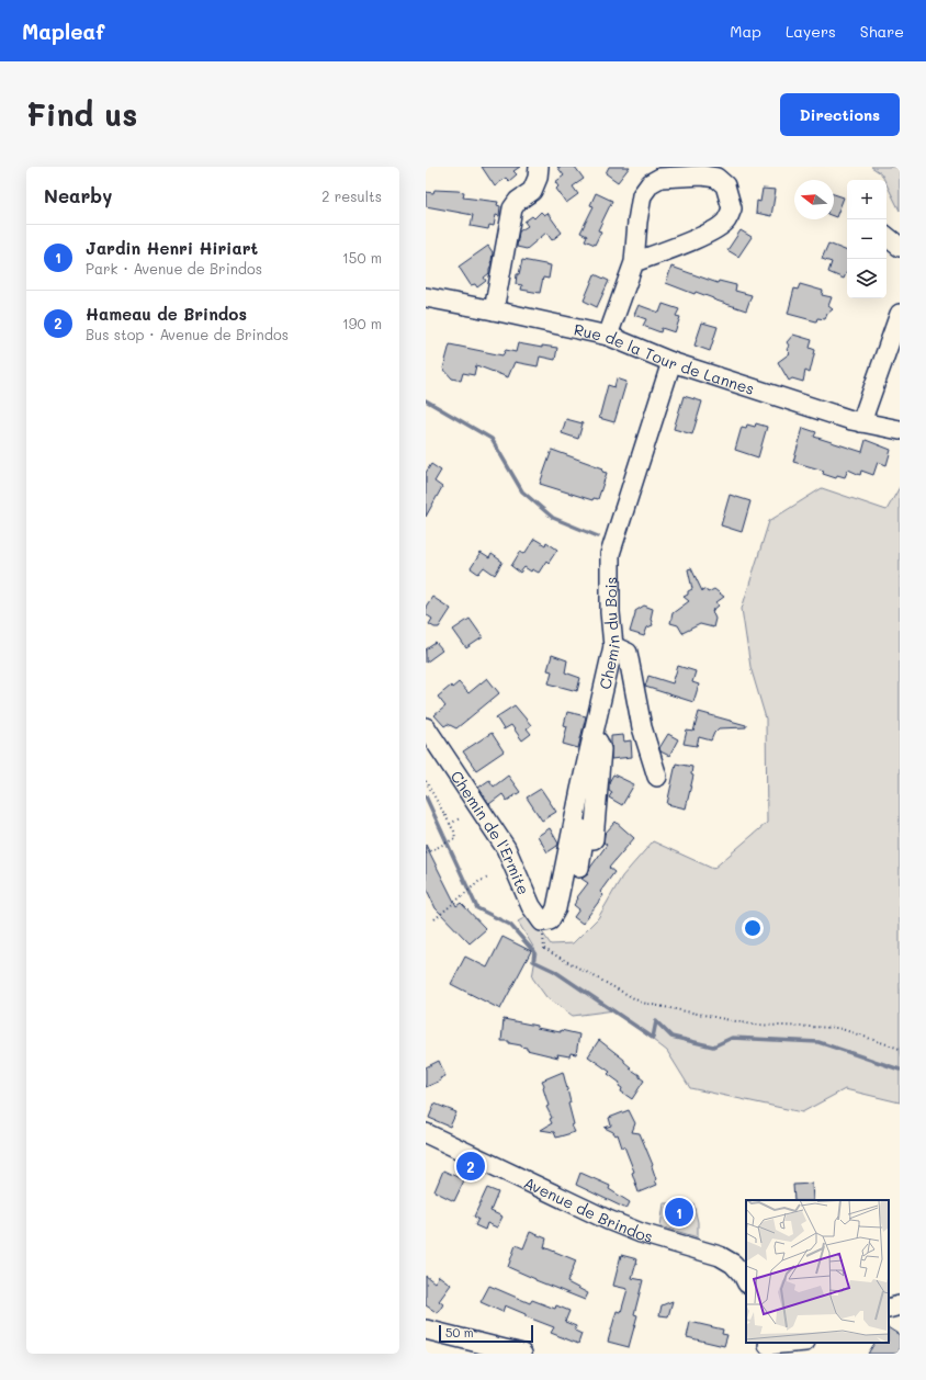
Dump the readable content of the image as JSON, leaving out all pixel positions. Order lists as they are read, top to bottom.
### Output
{
  "streets": {
    "street": [
      "Rue de la Tour de Lannes",
      "Chemin du Bois",
      "Chemin de l'Ermite",
      "Avenue de Brindos"
    ]
  },
  "crossings": [
    ["Rue de la Tour de Lannes", "Chemin du Bois"],
    ["Chemin du Bois", "Chemin de l'Ermite"]
  ],
  "scale_bar": "50 m",
  "north": "left",
  "page": {
    "header": "Mapleaf",
    "nav": ["Map", "Layers", "Share"],
    "buttons": "Directions",
    "title": "Find us",
    "heading": ["Nearby", "2 results"],
    "map_buttons": ["+", "−"],
    "list": [
      {
        "mark": "1",
        "name": "Jardin Henri Hiriart",
        "note": "Park · Avenue de Brindos",
        "value": "150 m"
      },
      {
        "mark": "2",
        "name": "Hameau de Brindos",
        "note": "Bus stop · Avenue de Brindos",
        "value": "190 m"
      }
    ],
    "pins": ["2", "1"],
    "scale": "50 m"
  }
}
